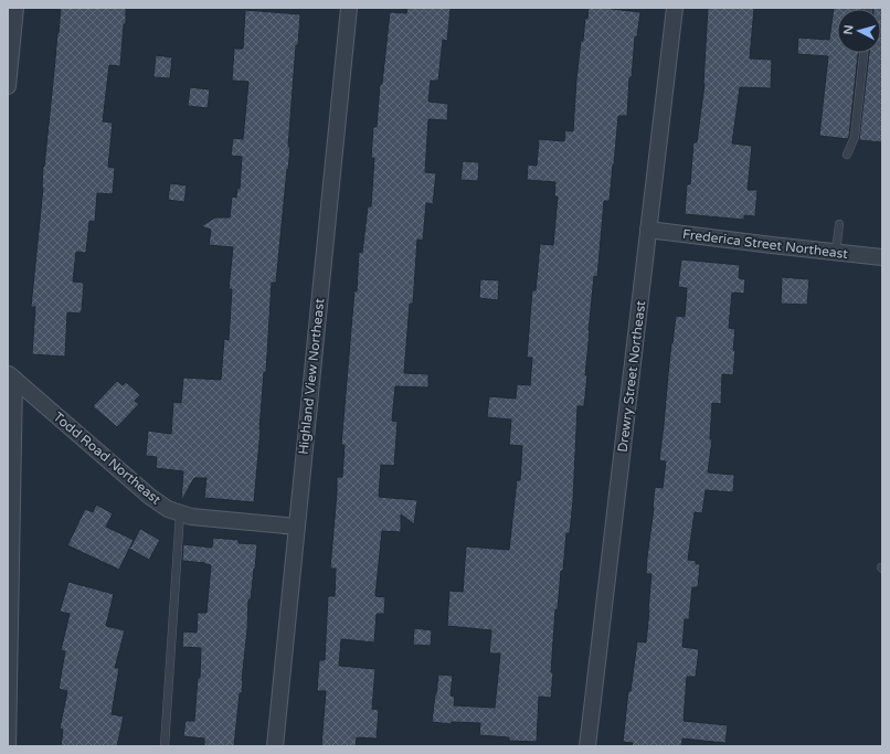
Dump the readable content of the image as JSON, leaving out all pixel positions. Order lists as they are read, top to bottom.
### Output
{
  "streets": {
    "street": [
      "Frederica Street Northeast",
      "Highland View Northeast",
      "Drewry Street Northeast",
      "Todd Road Northeast"
    ]
  },
  "crossings": [
    ["Frederica Street Northeast", "Drewry Street Northeast"],
    ["Highland View Northeast", "Todd Road Northeast"]
  ],
  "north": "left"
}
